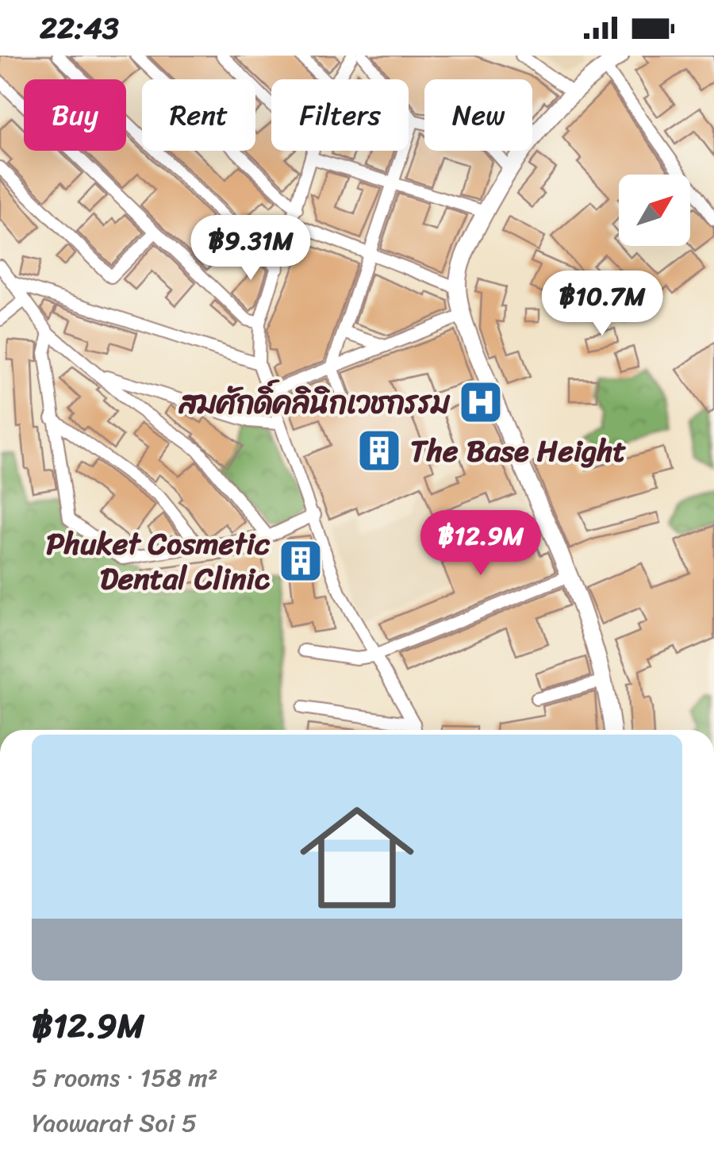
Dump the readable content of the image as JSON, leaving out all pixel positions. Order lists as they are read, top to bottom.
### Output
{
  "places": {
    "hospital": ["สมศักดิ์คลินิกเวชกรรม"],
    "building": ["The Base Height", "Phuket Cosmetic Dental Clinic"]
  },
  "north": "top right",
  "page": {
    "status": "22:43",
    "chip": [
      "Buy",
      "Rent",
      "Filters",
      "New"
    ],
    "price": ["฿9.31M", "฿10.7M", "฿12.9M"],
    "list": [
      {
        "name": "฿12.9M",
        "note": "5 rooms · 158 m² · Yaowarat Soi 5"
      }
    ]
  }
}
